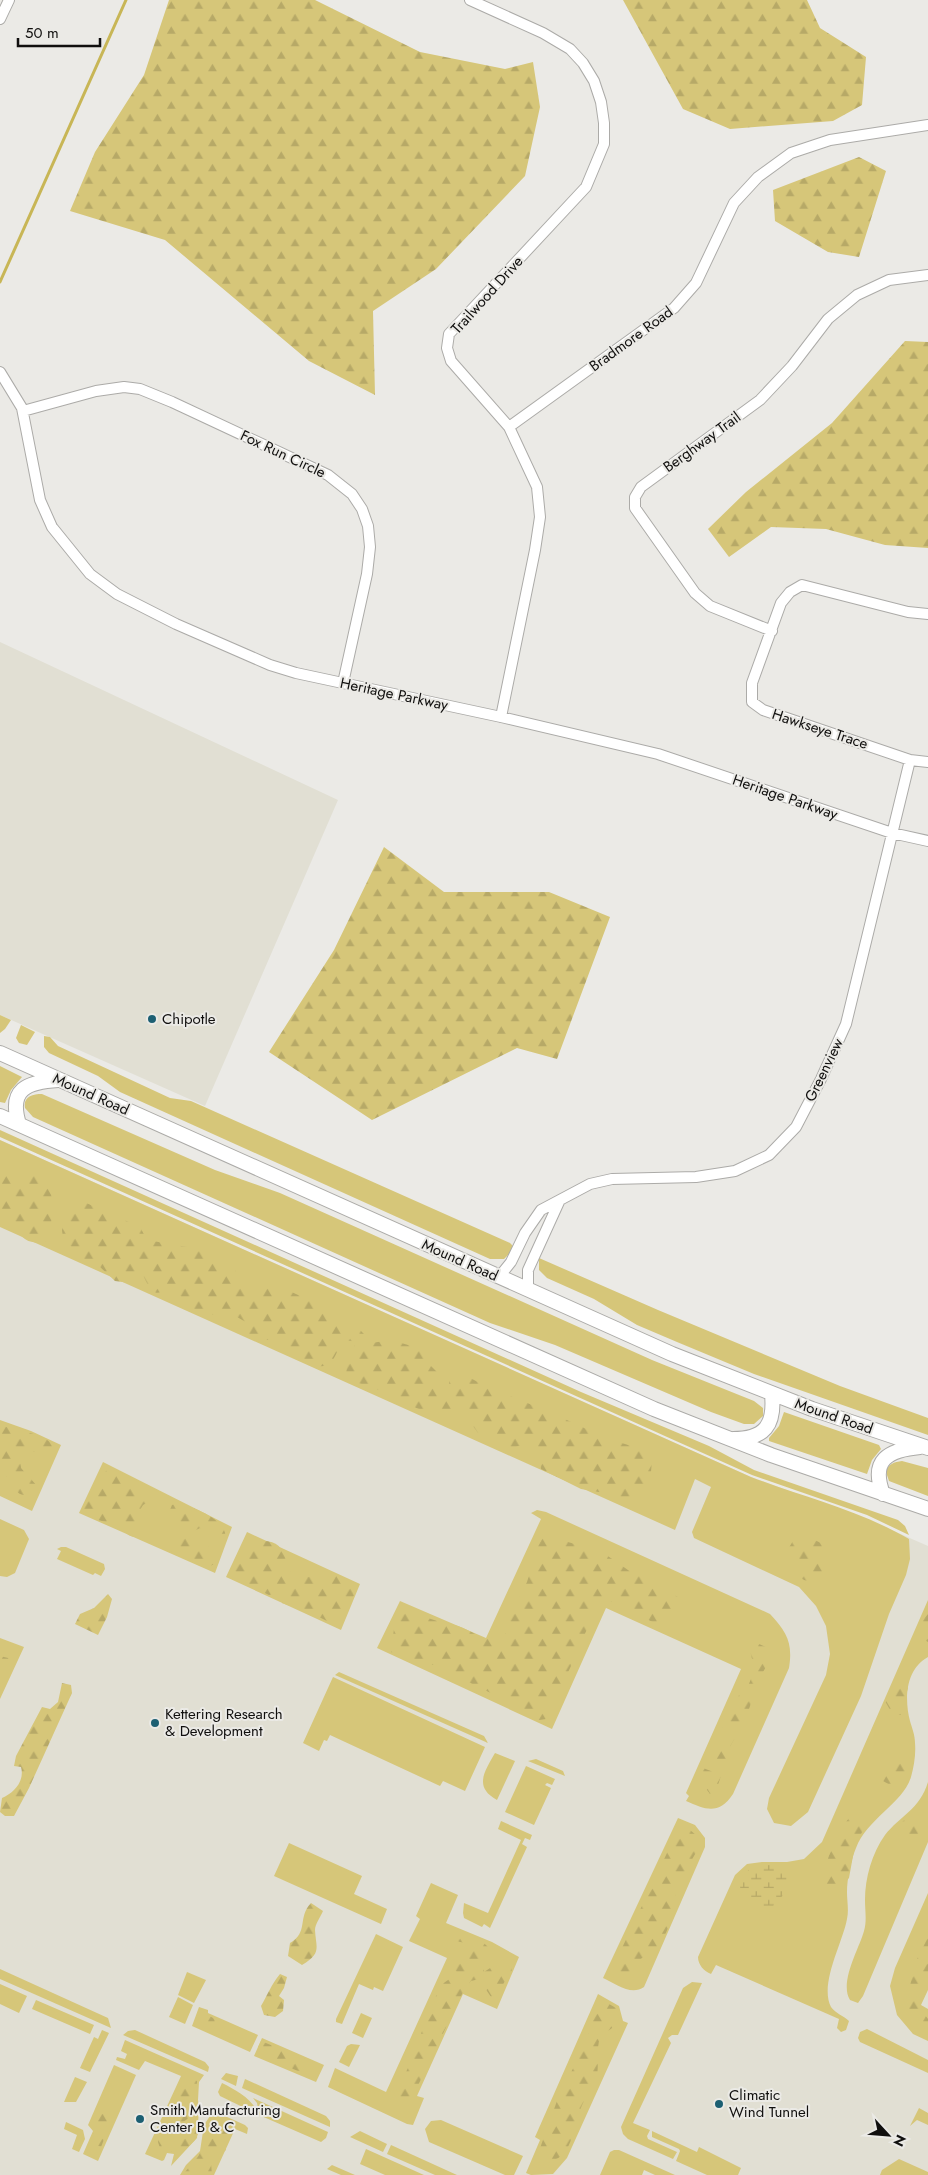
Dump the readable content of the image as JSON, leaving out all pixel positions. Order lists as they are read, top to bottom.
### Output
{
  "streets": {
    "main road": ["Mound Road"],
    "street": [
      "Trailwood Drive",
      "Bradmore Road",
      "Berghway Trail",
      "Fox Run Circle",
      "Heritage Parkway",
      "Hawkseye Trace",
      "Greenview"
    ]
  },
  "crossings": [
    ["Trailwood Drive", "Bradmore Road"],
    ["Trailwood Drive", "Heritage Parkway"],
    ["Berghway Trail", "Hawkseye Trace"],
    ["Fox Run Circle", "Heritage Parkway"],
    ["Heritage Parkway", "Greenview"],
    ["Hawkseye Trace", "Greenview"],
    ["Greenview", "Mound Road"]
  ],
  "places": [
    "Chipotle",
    "Kettering Research & Development",
    "Climatic Wind Tunnel",
    "Smith Manufacturing Center B & C"
  ],
  "scale_bar": "50 m",
  "north": "bottom right"
}
